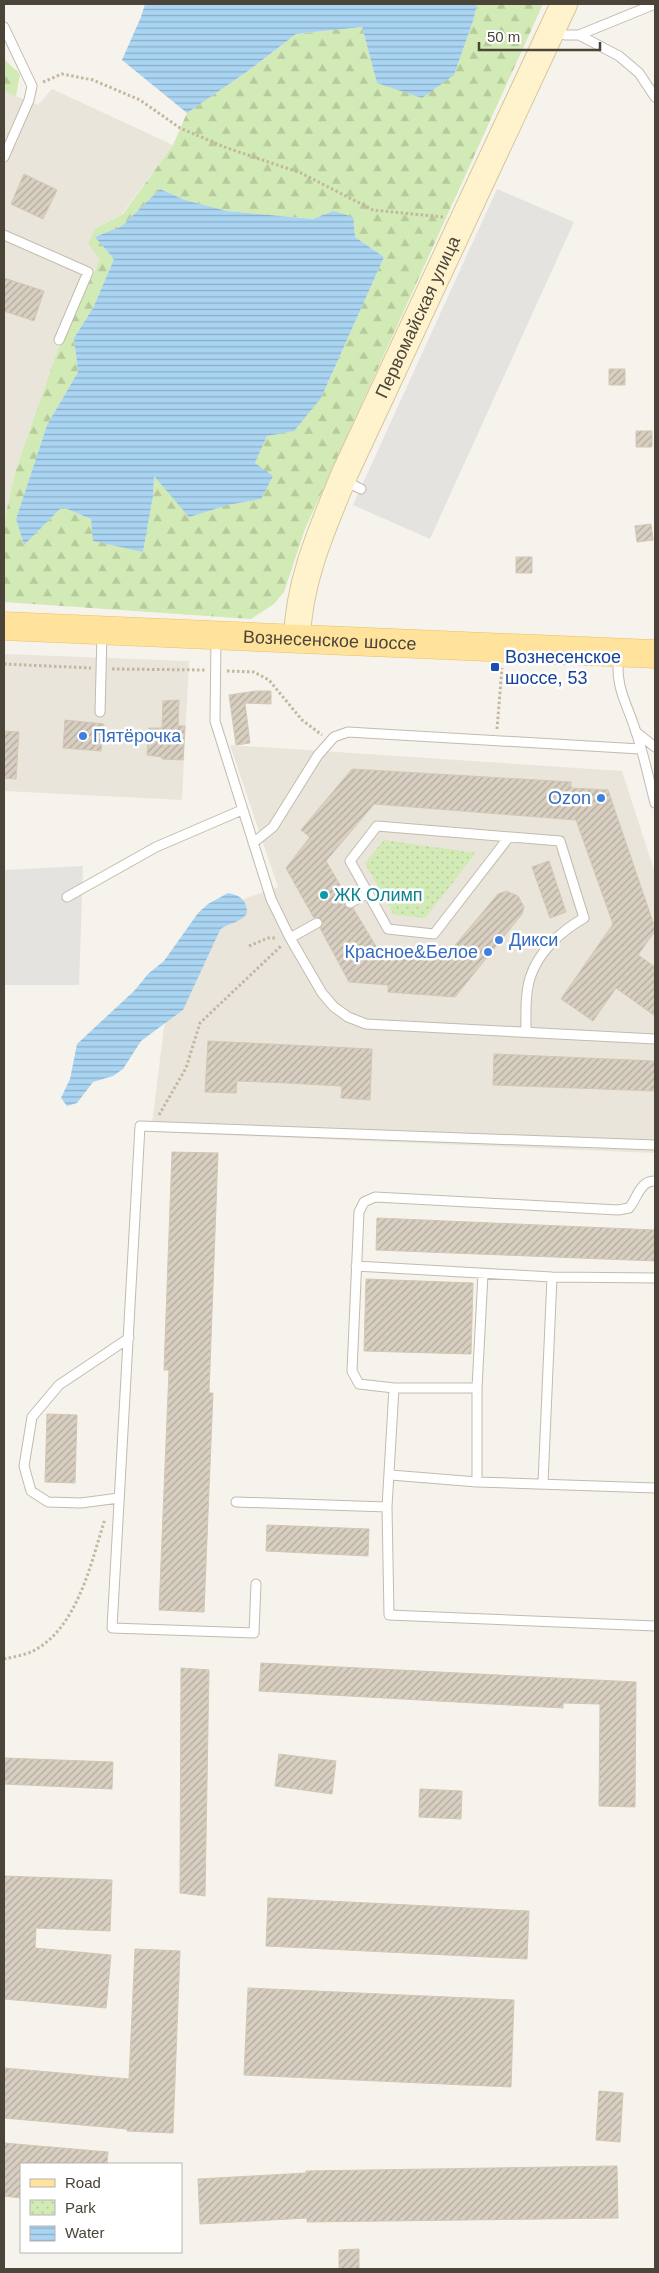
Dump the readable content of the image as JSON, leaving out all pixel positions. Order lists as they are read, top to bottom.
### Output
{
  "streets": {
    "main road": ["Вознесенское шоссе"],
    "street": ["Первомайская улица"]
  },
  "crossings": [
    ["Первомайская улица", "Вознесенское шоссе"]
  ],
  "places": {
    "transit": ["Вознесенское шоссе, 53"],
    "other": [
      "Пятёрочка",
      "Ozon",
      "ЖК Олимп",
      "Дикси",
      "Красное&Белое"
    ]
  },
  "legend": ["Road", "Park", "Water"],
  "scale_bar": "50 m"
}
